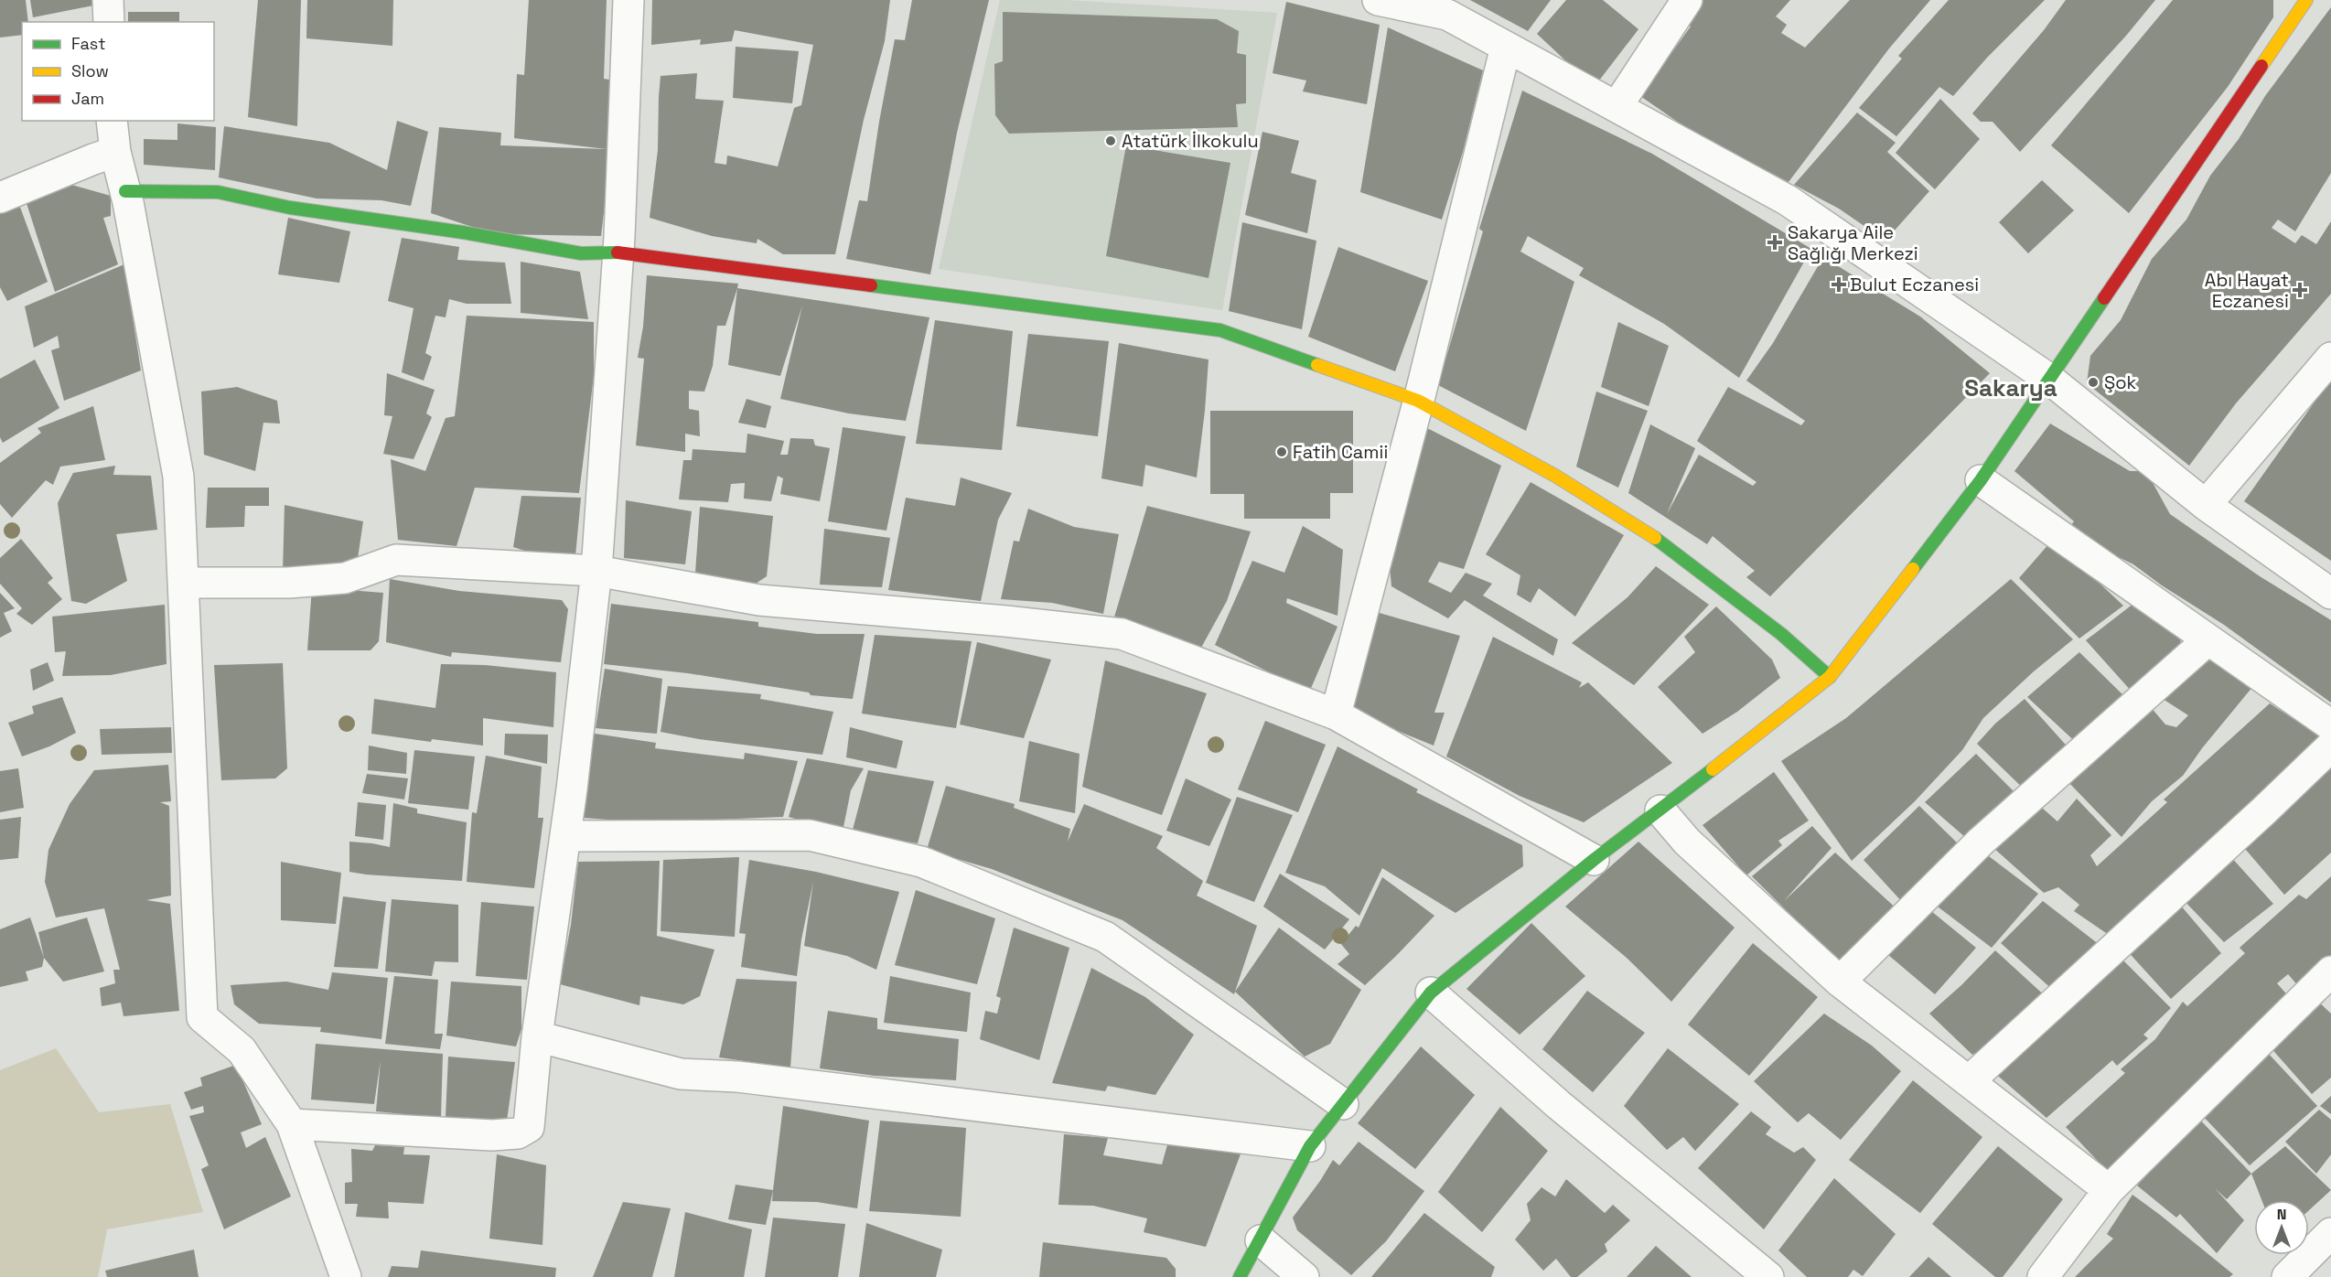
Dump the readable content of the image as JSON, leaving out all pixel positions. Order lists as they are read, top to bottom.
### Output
{
  "districts": ["Sakarya"],
  "places": {
    "other": ["Atatürk İlkokulu", "Şok", "Fatih Camii"],
    "health": ["Sakarya Aile Sağlığı Merkezi", "Bulut Eczanesi", "Abı Hayat Eczanesi"]
  },
  "legend": ["Fast", "Slow", "Jam"],
  "north": "top"
}
